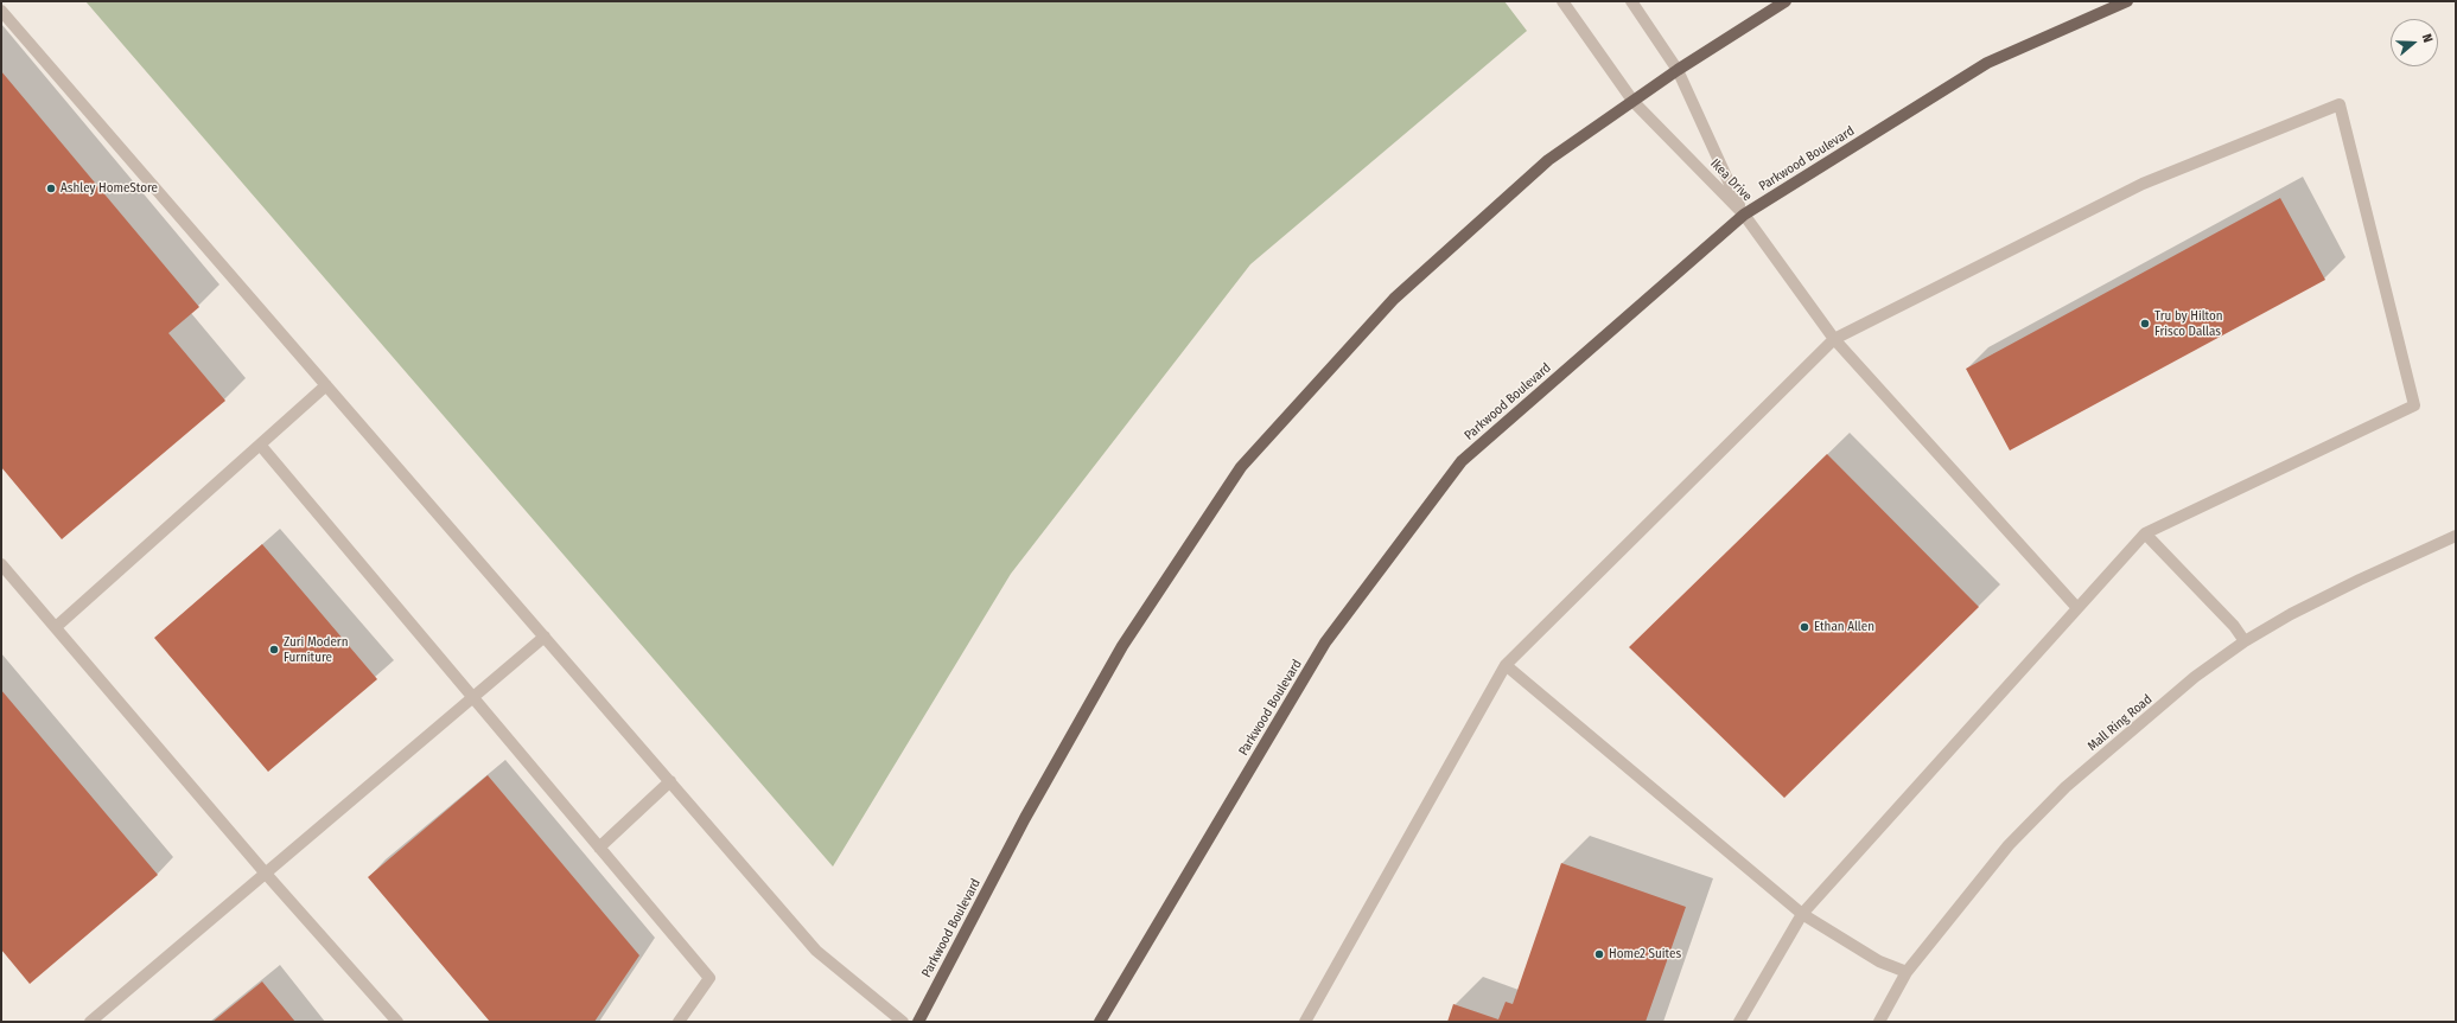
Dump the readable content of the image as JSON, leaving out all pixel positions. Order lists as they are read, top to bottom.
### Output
{
  "streets": {
    "main road": ["Parkwood Boulevard"],
    "street": ["Ikea Drive", "Mall Ring Road"]
  },
  "crossings": [
    ["Parkwood Boulevard", "Ikea Drive"]
  ],
  "places": [
    "Ashley HomeStore",
    "Tru by Hilton Frisco Dallas",
    "Ethan Allen",
    "Zuri Modern Furniture",
    "Home2 Suites"
  ],
  "north": "right"
}
